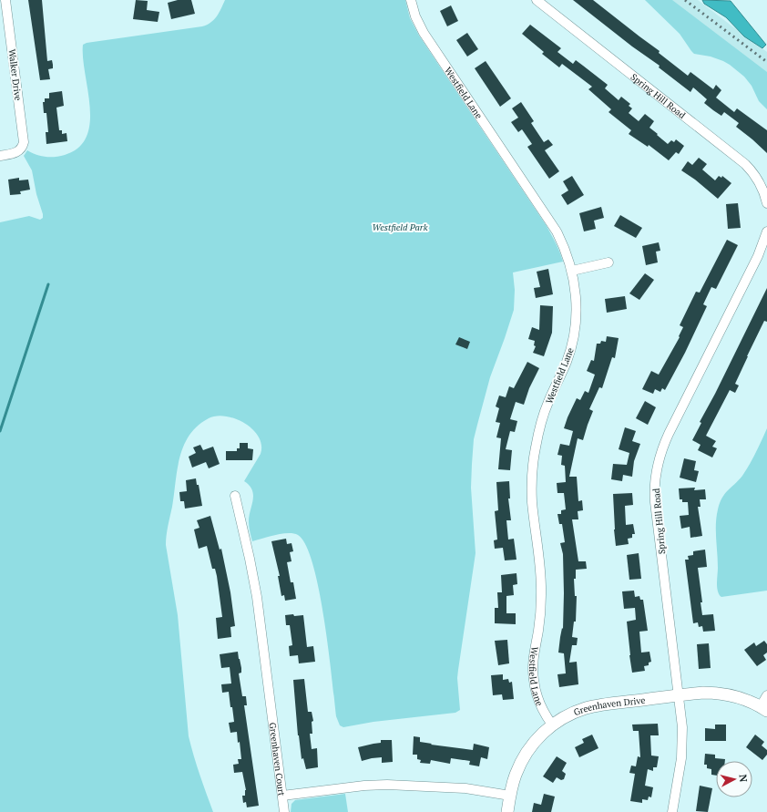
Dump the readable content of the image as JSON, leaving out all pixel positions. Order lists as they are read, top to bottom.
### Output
{
  "streets": {
    "street": [
      "Walker Drive",
      "Westfield Lane",
      "Spring Hill Road",
      "Greenhaven Drive",
      "Greenhaven Court"
    ]
  },
  "crossings": [
    ["Westfield Lane", "Greenhaven Drive"],
    ["Spring Hill Road", "Greenhaven Drive"],
    ["Greenhaven Drive", "Greenhaven Court"]
  ],
  "parks": ["Westfield Park"],
  "north": "right"
}
